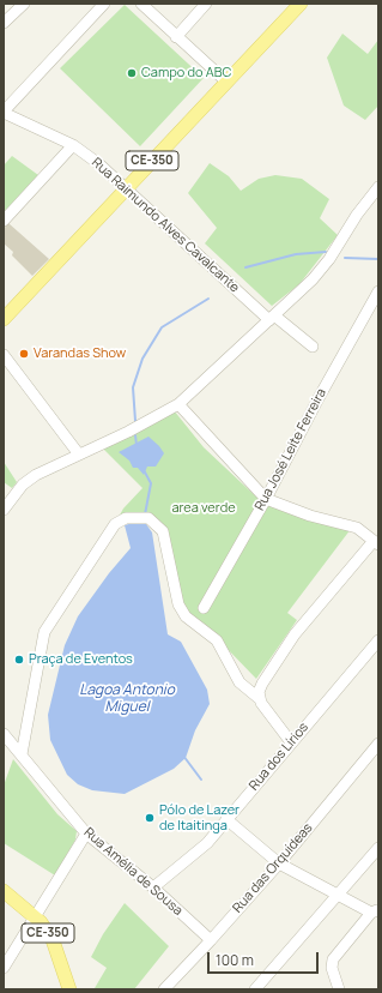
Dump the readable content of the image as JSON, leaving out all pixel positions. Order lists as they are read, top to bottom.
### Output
{
  "streets": {
    "main road": ["CE-350"],
    "street": [
      "Rua Raimundo Alves Cavalcante",
      "Rua José Leite Ferreira",
      "Rua dos Lírios",
      "Rua das Orquídeas",
      "Rua Amélia de Sousa"
    ]
  },
  "crossings": [
    ["CE-350", "Rua Raimundo Alves Cavalcante"],
    ["Rua dos Lírios", "Rua Amélia de Sousa"],
    ["Rua das Orquídeas", "Rua Amélia de Sousa"]
  ],
  "water": ["Lagoa Antonio Miguel"],
  "parks": ["area verde"],
  "places": [
    "Campo do ABC",
    "Varandas Show",
    "Praça de Eventos",
    "Pólo de Lazer de Itaitinga"
  ],
  "scale_bar": "100 m"
}
